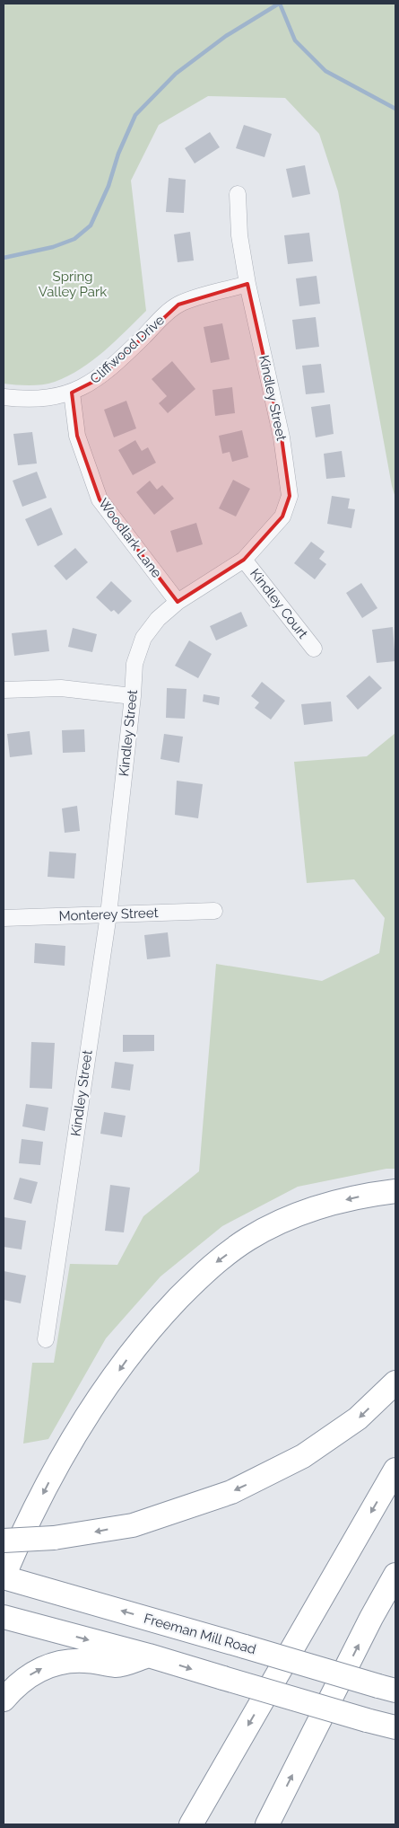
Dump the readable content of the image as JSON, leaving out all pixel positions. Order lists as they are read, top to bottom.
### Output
{
  "streets": {
    "highway": ["Freeman Mill Road"],
    "street": [
      "Cliffwood Drive",
      "Kindley Street",
      "Woodlark Lane",
      "Kindley Court",
      "Monterey Street"
    ]
  },
  "crossings": [
    ["Cliffwood Drive", "Kindley Street"],
    ["Cliffwood Drive", "Woodlark Lane"],
    ["Kindley Street", "Woodlark Lane"],
    ["Kindley Street", "Kindley Court"],
    ["Kindley Street", "Monterey Street"]
  ],
  "parks": ["Spring Valley Park"]
}
